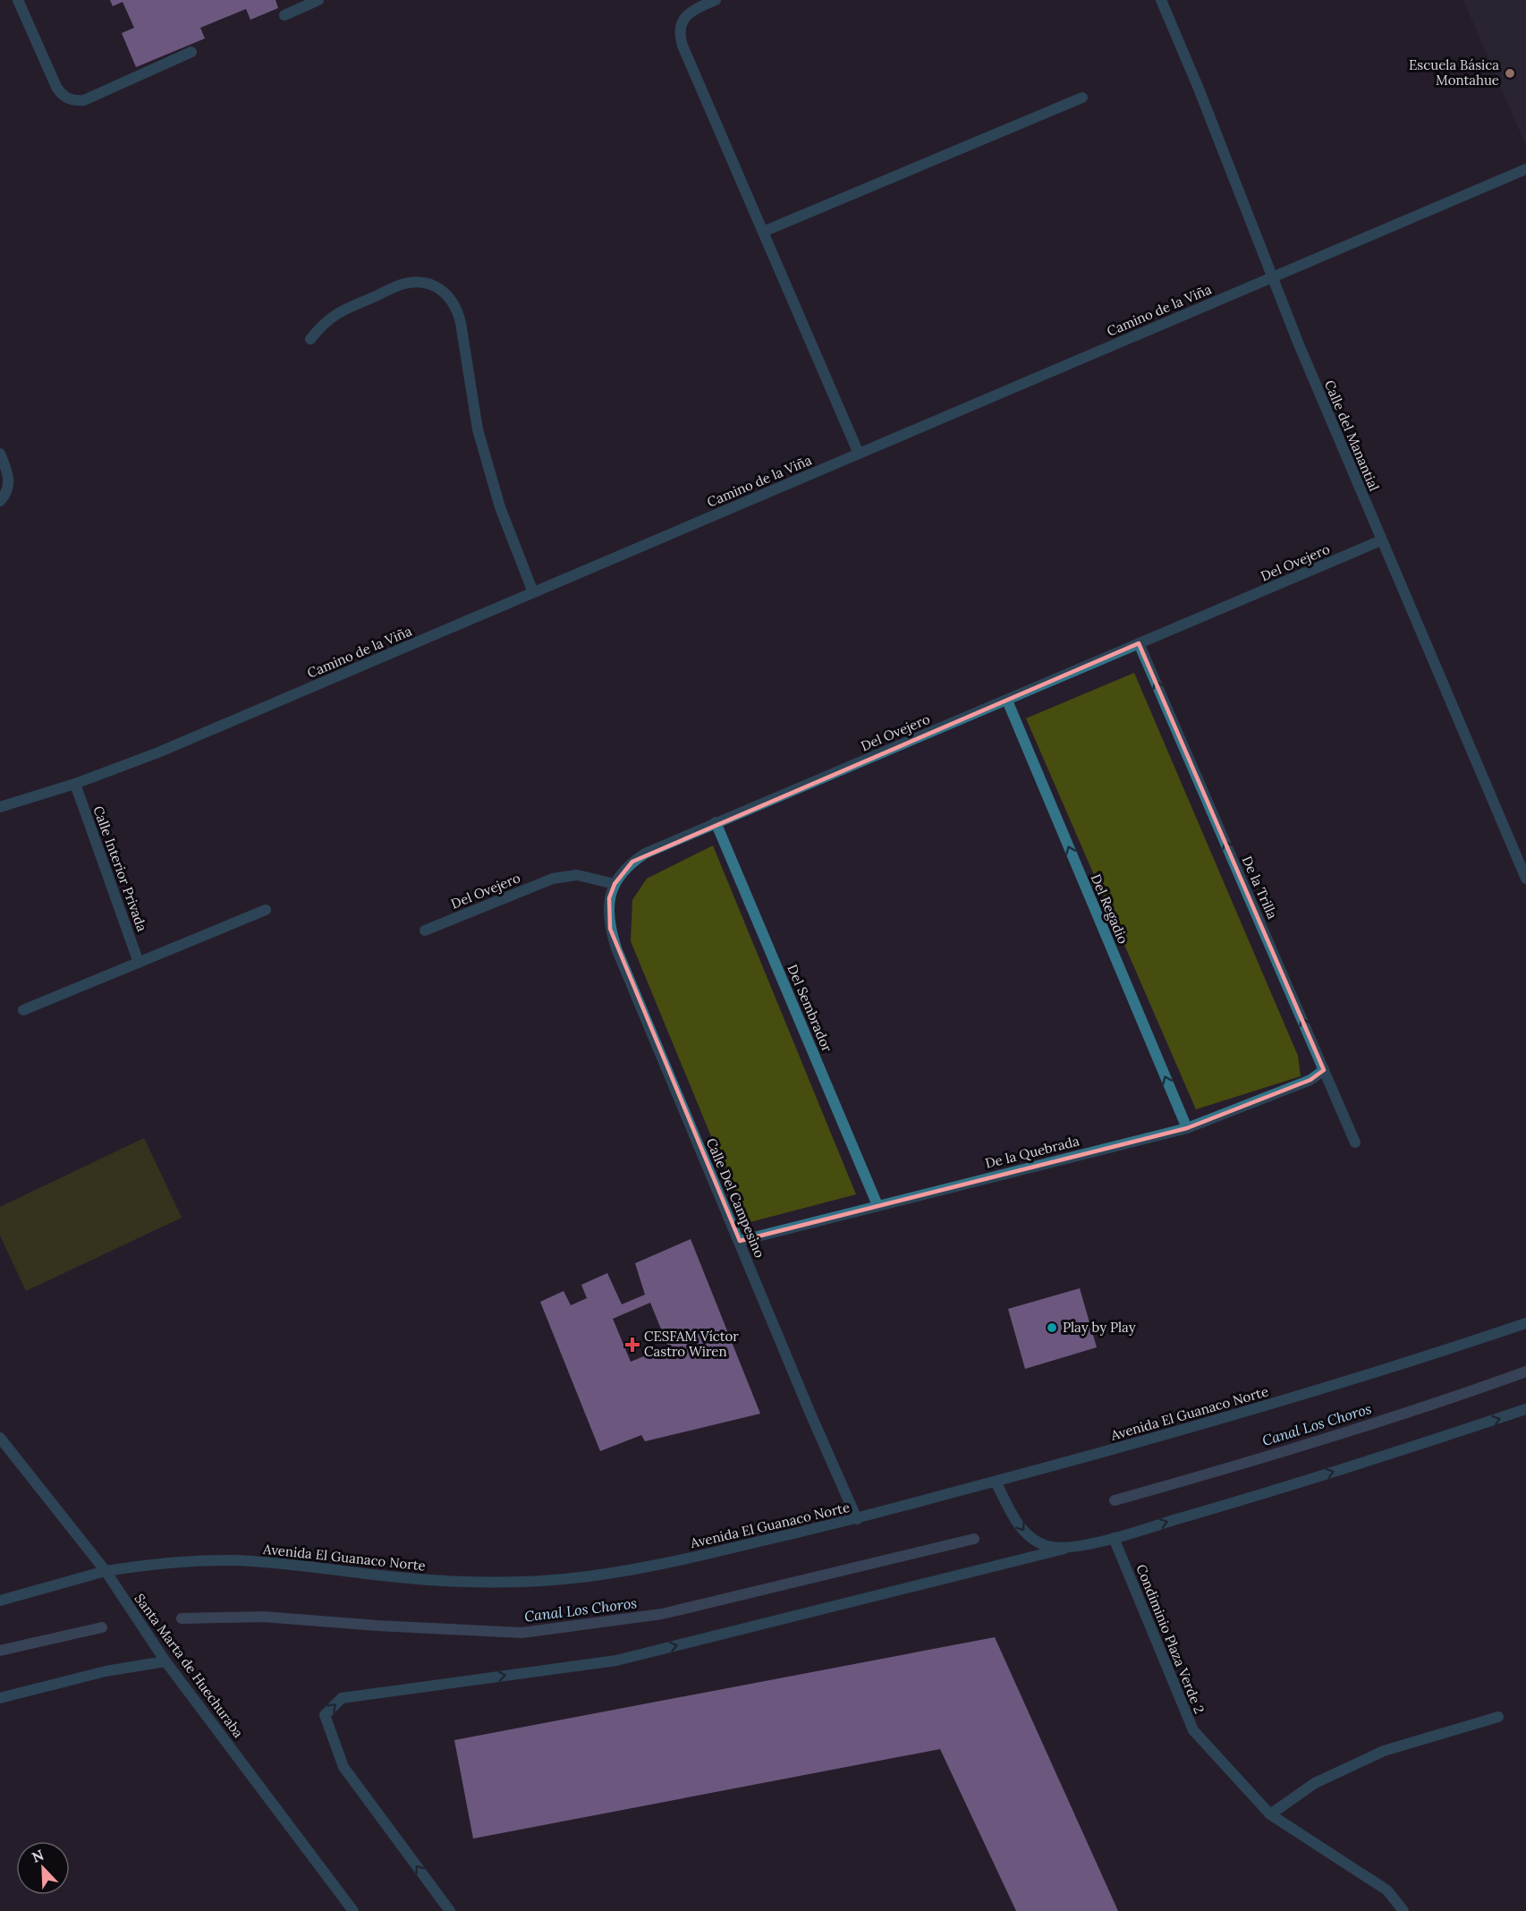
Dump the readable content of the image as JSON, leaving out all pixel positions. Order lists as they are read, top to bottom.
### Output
{
  "streets": {
    "street": [
      "Camino de la Viña",
      "Calle del Manantial",
      "Del Ovejero",
      "Calle Interior Privada",
      "De la Trilla",
      "Del Regadio",
      "Del Sembrador",
      "De la Quebrada",
      "Calle Del Campesino",
      "Avenida El Guanaco Norte",
      "Condiminio Plaza Verde 2",
      "Santa Marta de Huechuraba"
    ]
  },
  "crossings": [
    ["Camino de la Viña", "Calle del Manantial"],
    ["Camino de la Viña", "Calle Interior Privada"],
    ["Calle del Manantial", "Del Ovejero"],
    ["Del Ovejero", "De la Trilla"],
    ["Del Ovejero", "Del Regadio"],
    ["Del Ovejero", "Del Sembrador"],
    ["Del Ovejero", "Calle Del Campesino"],
    ["De la Trilla", "De la Quebrada"],
    ["Del Regadio", "De la Quebrada"],
    ["Del Sembrador", "De la Quebrada"],
    ["De la Quebrada", "Calle Del Campesino"],
    ["Calle Del Campesino", "Avenida El Guanaco Norte"],
    ["Avenida El Guanaco Norte", "Santa Marta de Huechuraba"]
  ],
  "one_way": ["De la Trilla", "Del Regadio"],
  "water": ["Canal Los Choros"],
  "places": {
    "other": ["Escuela Básica Montahue", "Play by Play"],
    "health": ["CESFAM Víctor Castro Wiren"]
  },
  "north": "top left"
}
